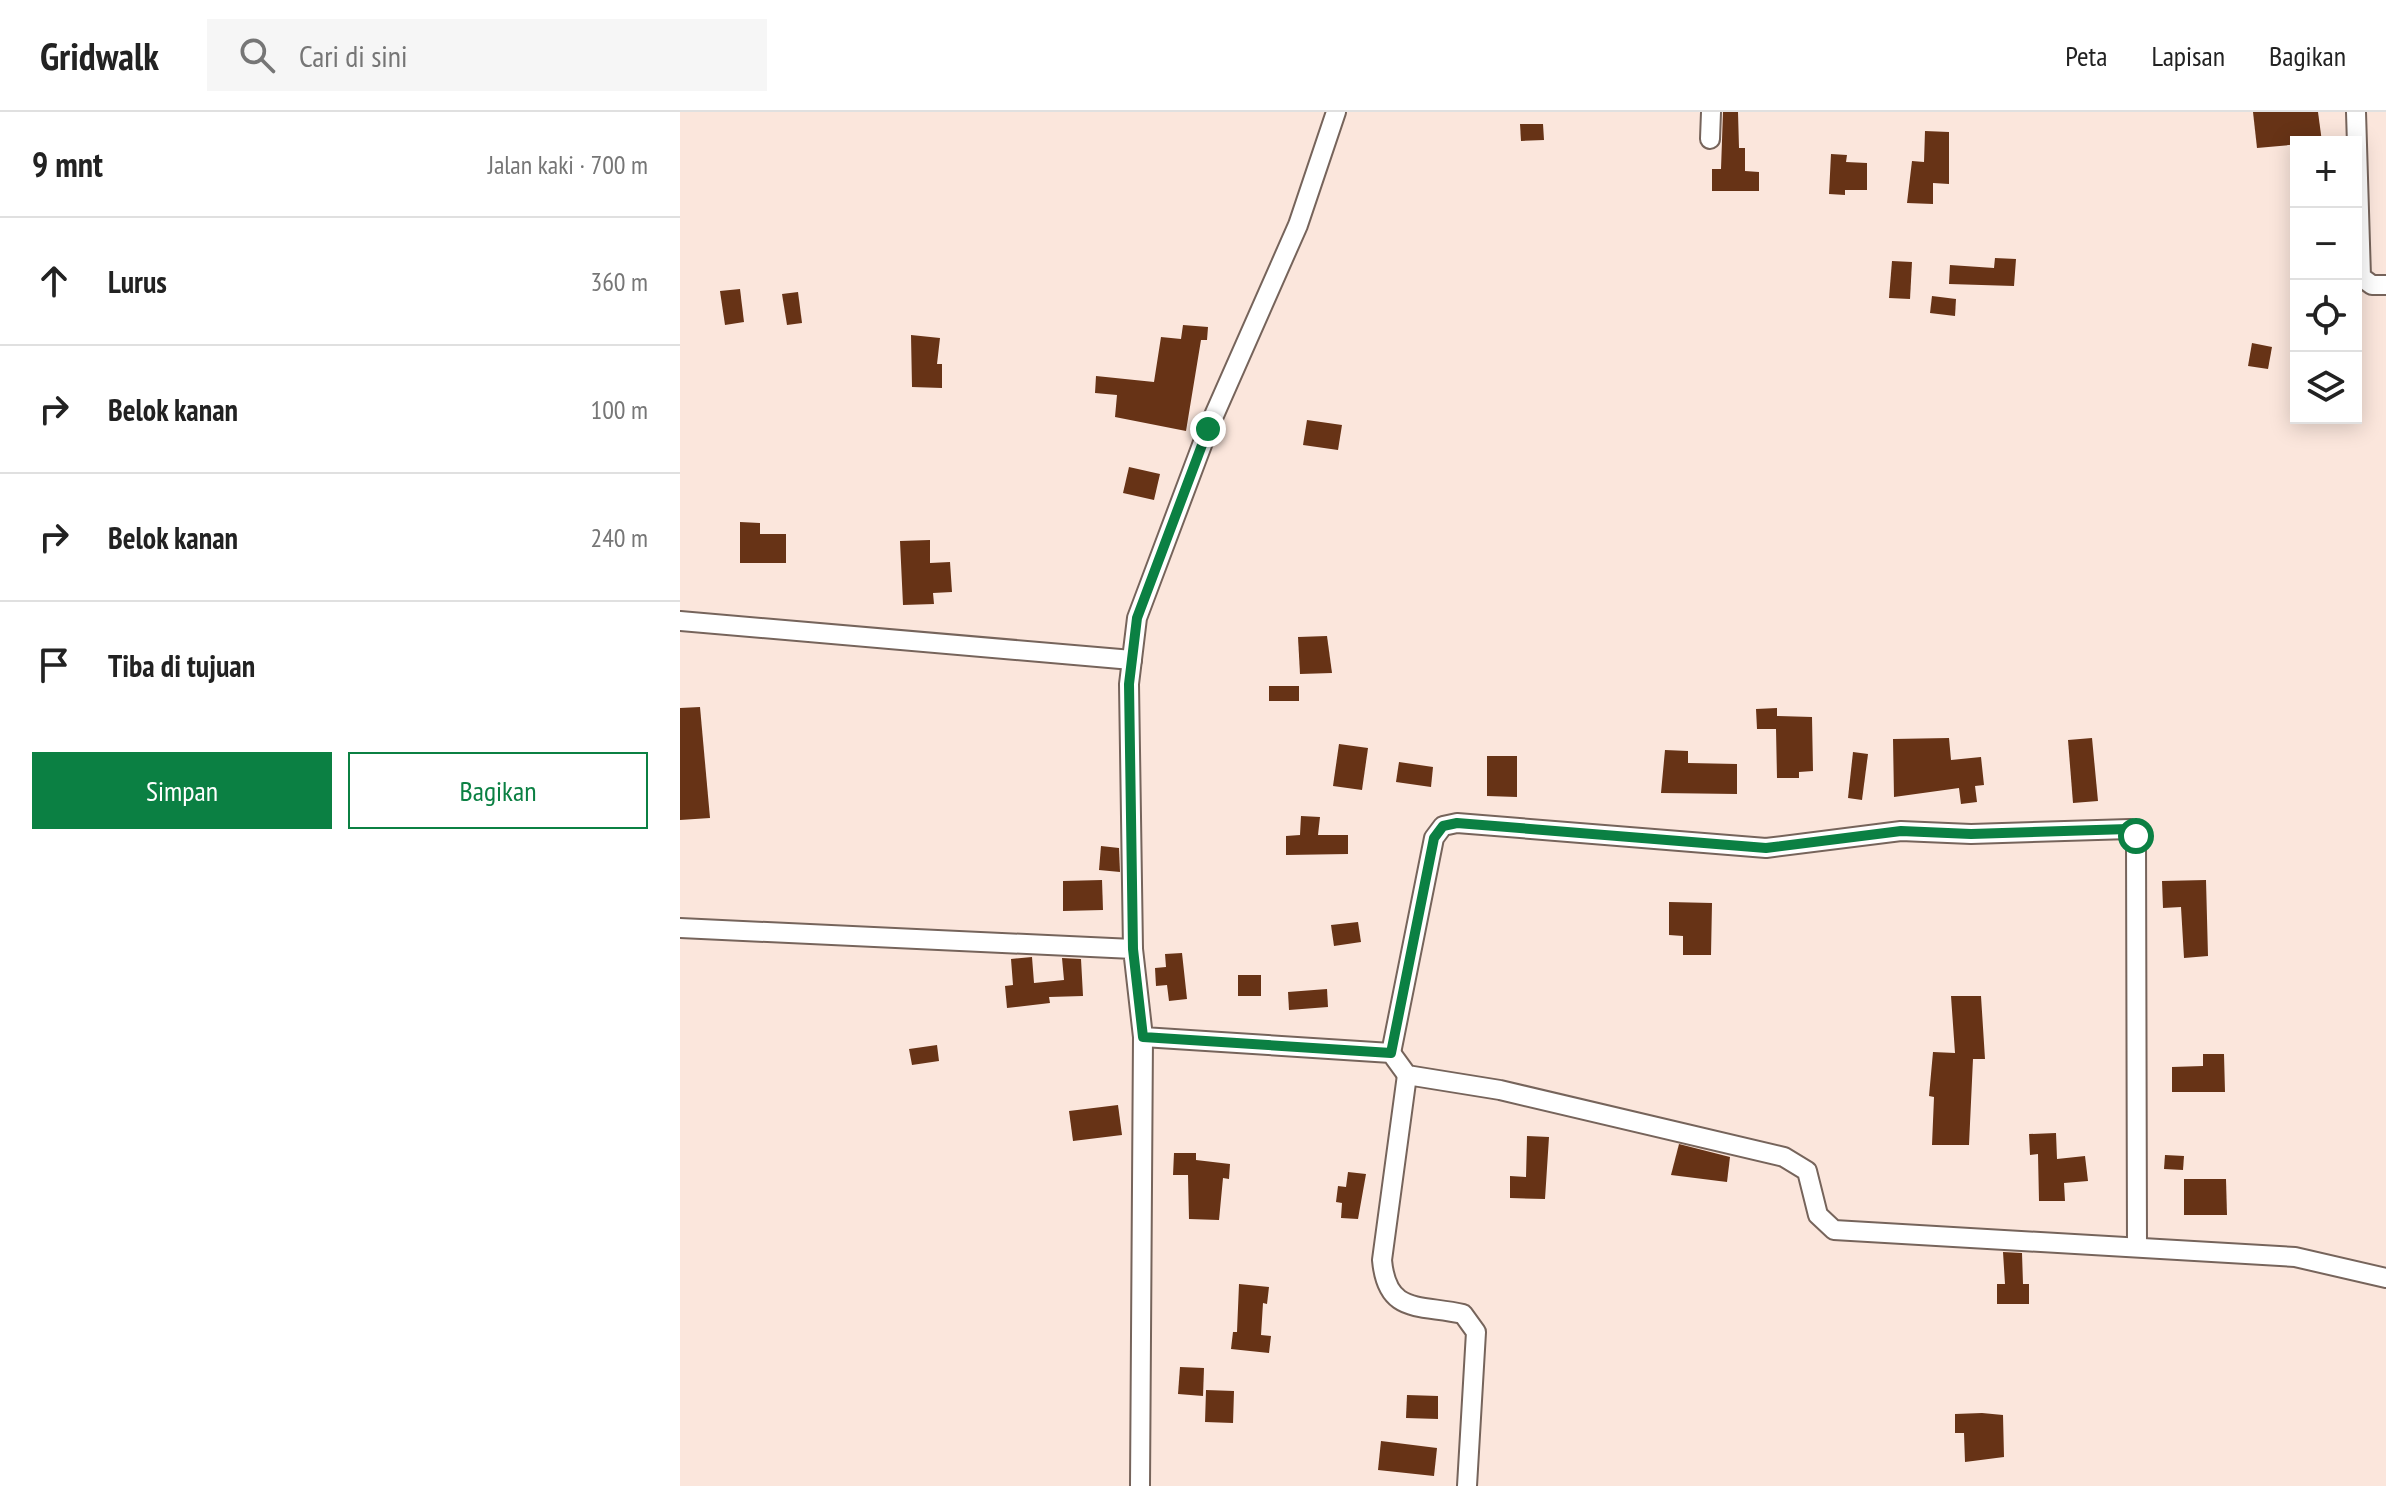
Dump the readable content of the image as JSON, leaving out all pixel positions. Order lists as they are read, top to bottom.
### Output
{
  "page": {
    "header": "Gridwalk",
    "search": "Cari di sini",
    "nav": ["Peta", "Lapisan", "Bagikan"],
    "heading": ["9 mnt", "Jalan kaki · 700 m"],
    "map_buttons": ["+", "−"],
    "list": [
      ["Lurus", "360 m"],
      ["Belok kanan", "100 m"],
      ["Belok kanan", "240 m"],
      "Tiba di tujuan"
    ],
    "buttons": ["Simpan", "Bagikan"]
  }
}
